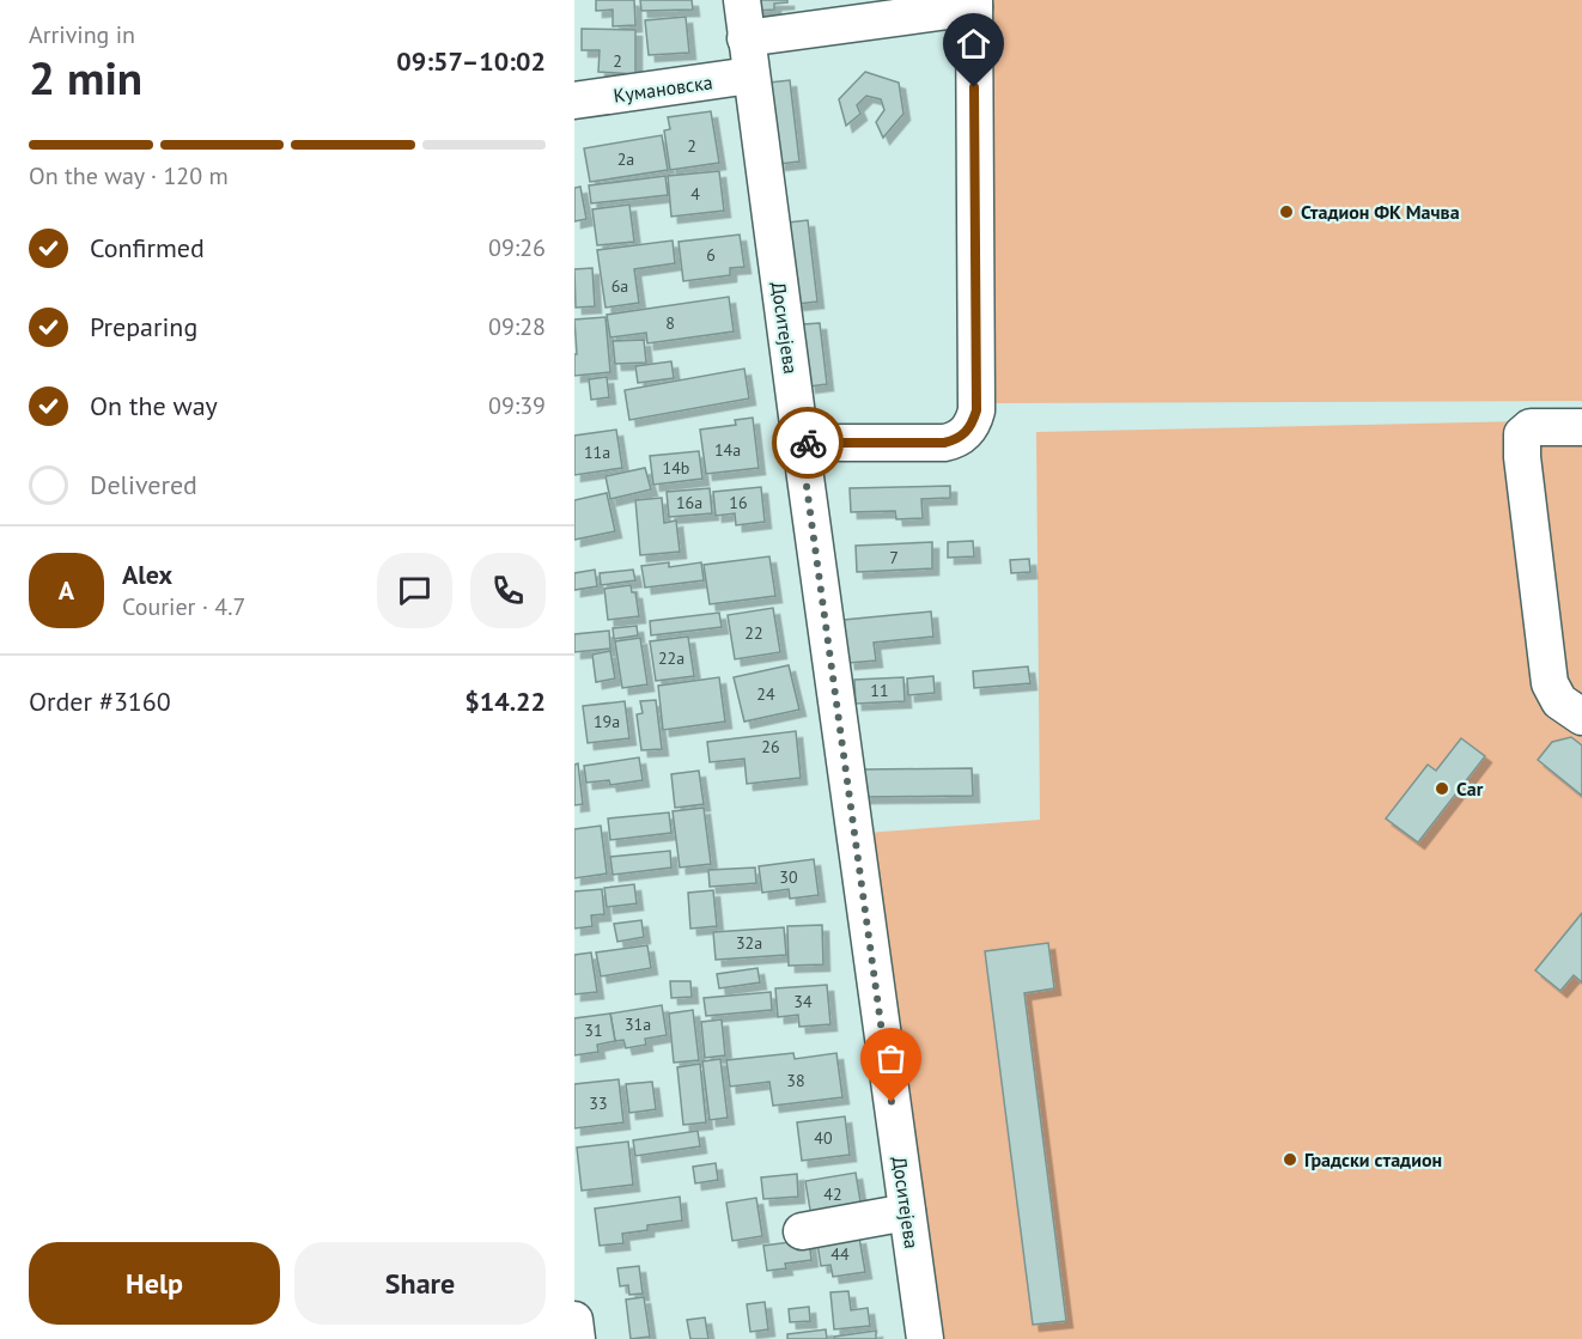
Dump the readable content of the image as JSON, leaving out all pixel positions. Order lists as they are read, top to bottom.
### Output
{
  "streets": {
    "street": ["Кумановска", "Доситејева"]
  },
  "crossings": [
    ["Кумановска", "Доситејева"]
  ],
  "places": ["Стадион ФК Мачва", "Car", "Градски стадион"],
  "house_numbers": [
    "2",
    "2",
    "2a",
    "4",
    "6",
    "6a",
    "8",
    "14a",
    "11a",
    "14b",
    "16a",
    "16",
    "7",
    "22",
    "22a",
    "11",
    "24",
    "19a",
    "26",
    "30",
    "32a",
    "34",
    "31a",
    "31",
    "38",
    "33",
    "40",
    "42",
    "44"
  ],
  "page": {
    "heading": ["2 min", "Arriving in", "09:57–10:02"],
    "panel": [
      "Alex",
      "Courier · 4.7",
      "Order #3160",
      "$14.22"
    ],
    "bar": "On the way · 120 m",
    "list": [
      ["Confirmed", "09:26"],
      ["Preparing", "09:28"],
      ["On the way", "09:39"],
      "Delivered"
    ],
    "round": "A",
    "buttons": ["Help", "Share"]
  }
}
